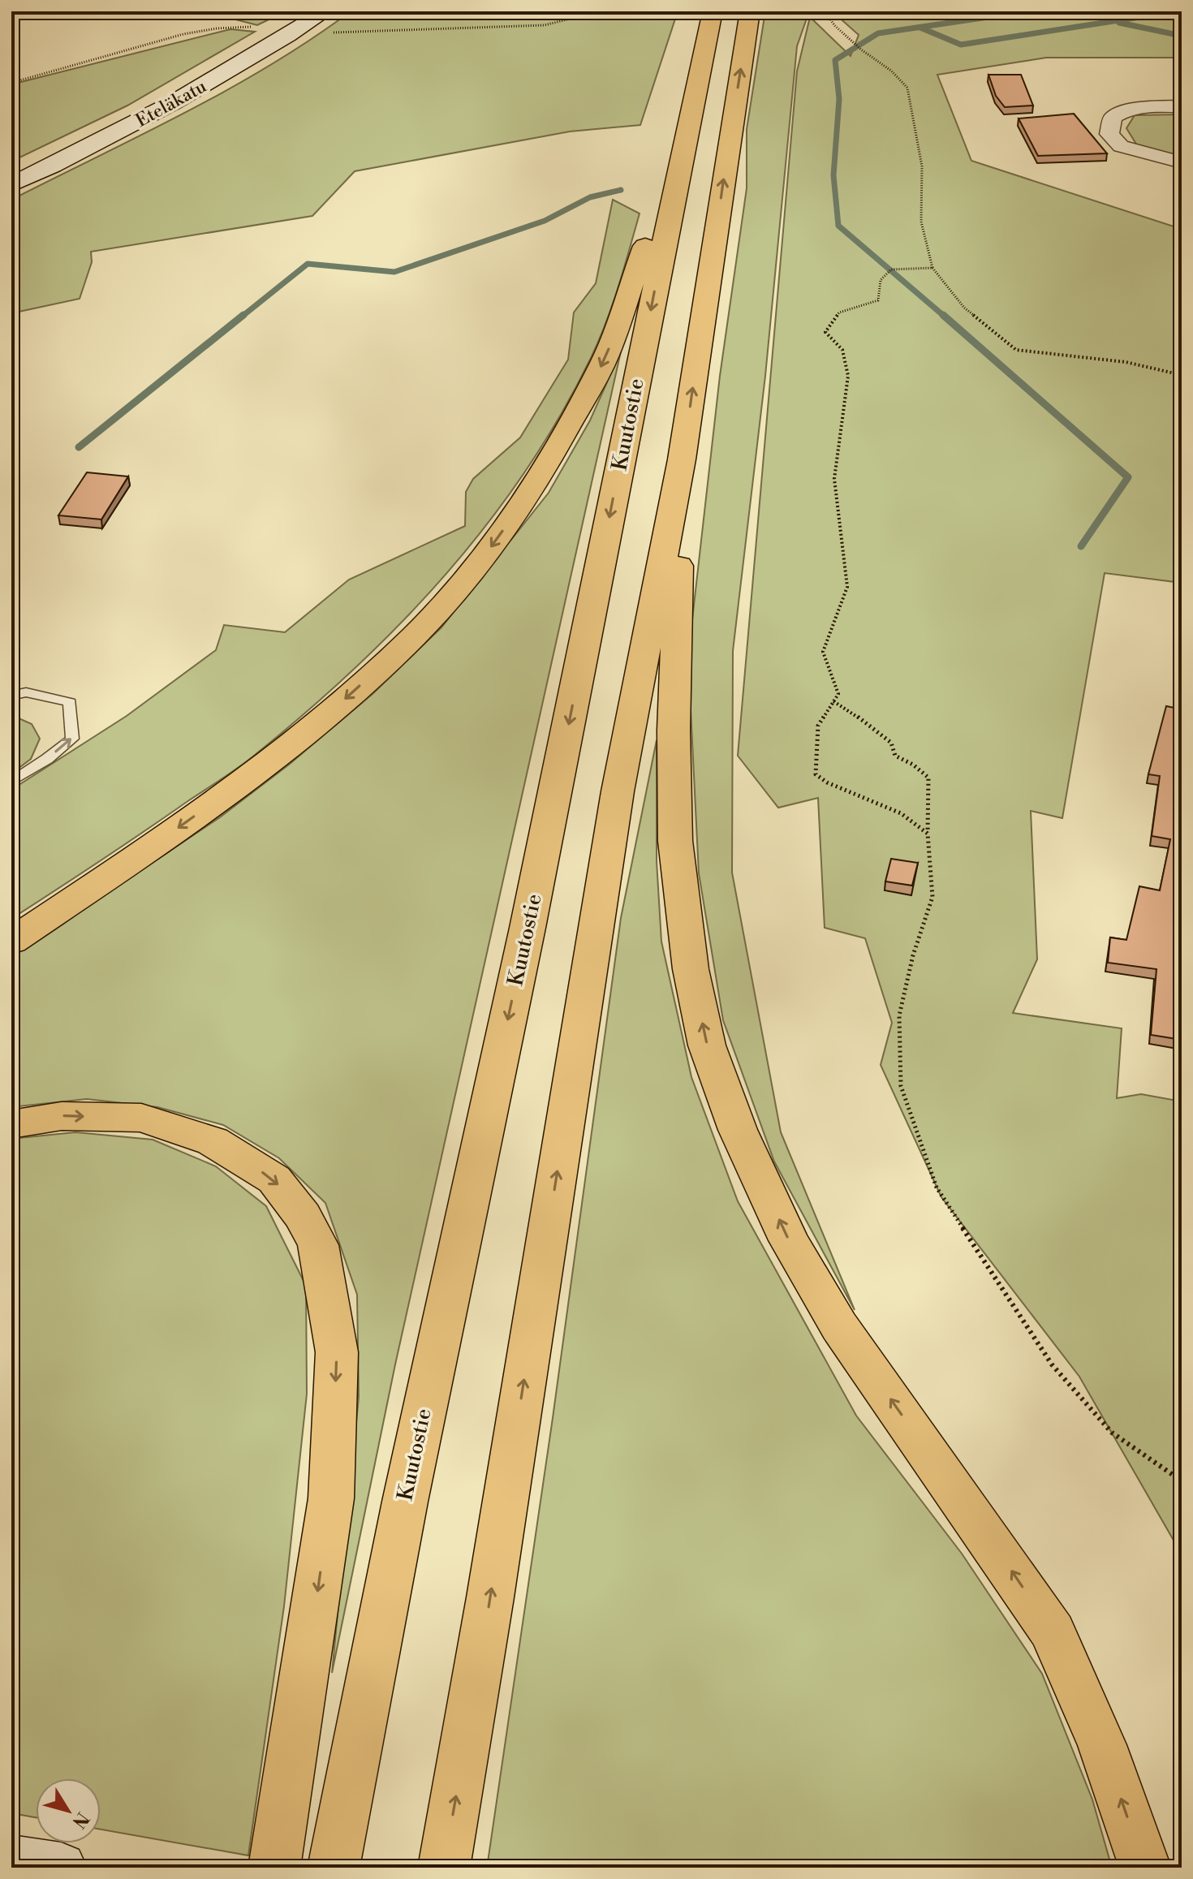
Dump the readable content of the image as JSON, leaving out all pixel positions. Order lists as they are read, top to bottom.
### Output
{
  "streets": {
    "highway": ["Kuutostie"],
    "main road": ["Eteläkatu"]
  },
  "north": "bottom right"
}
